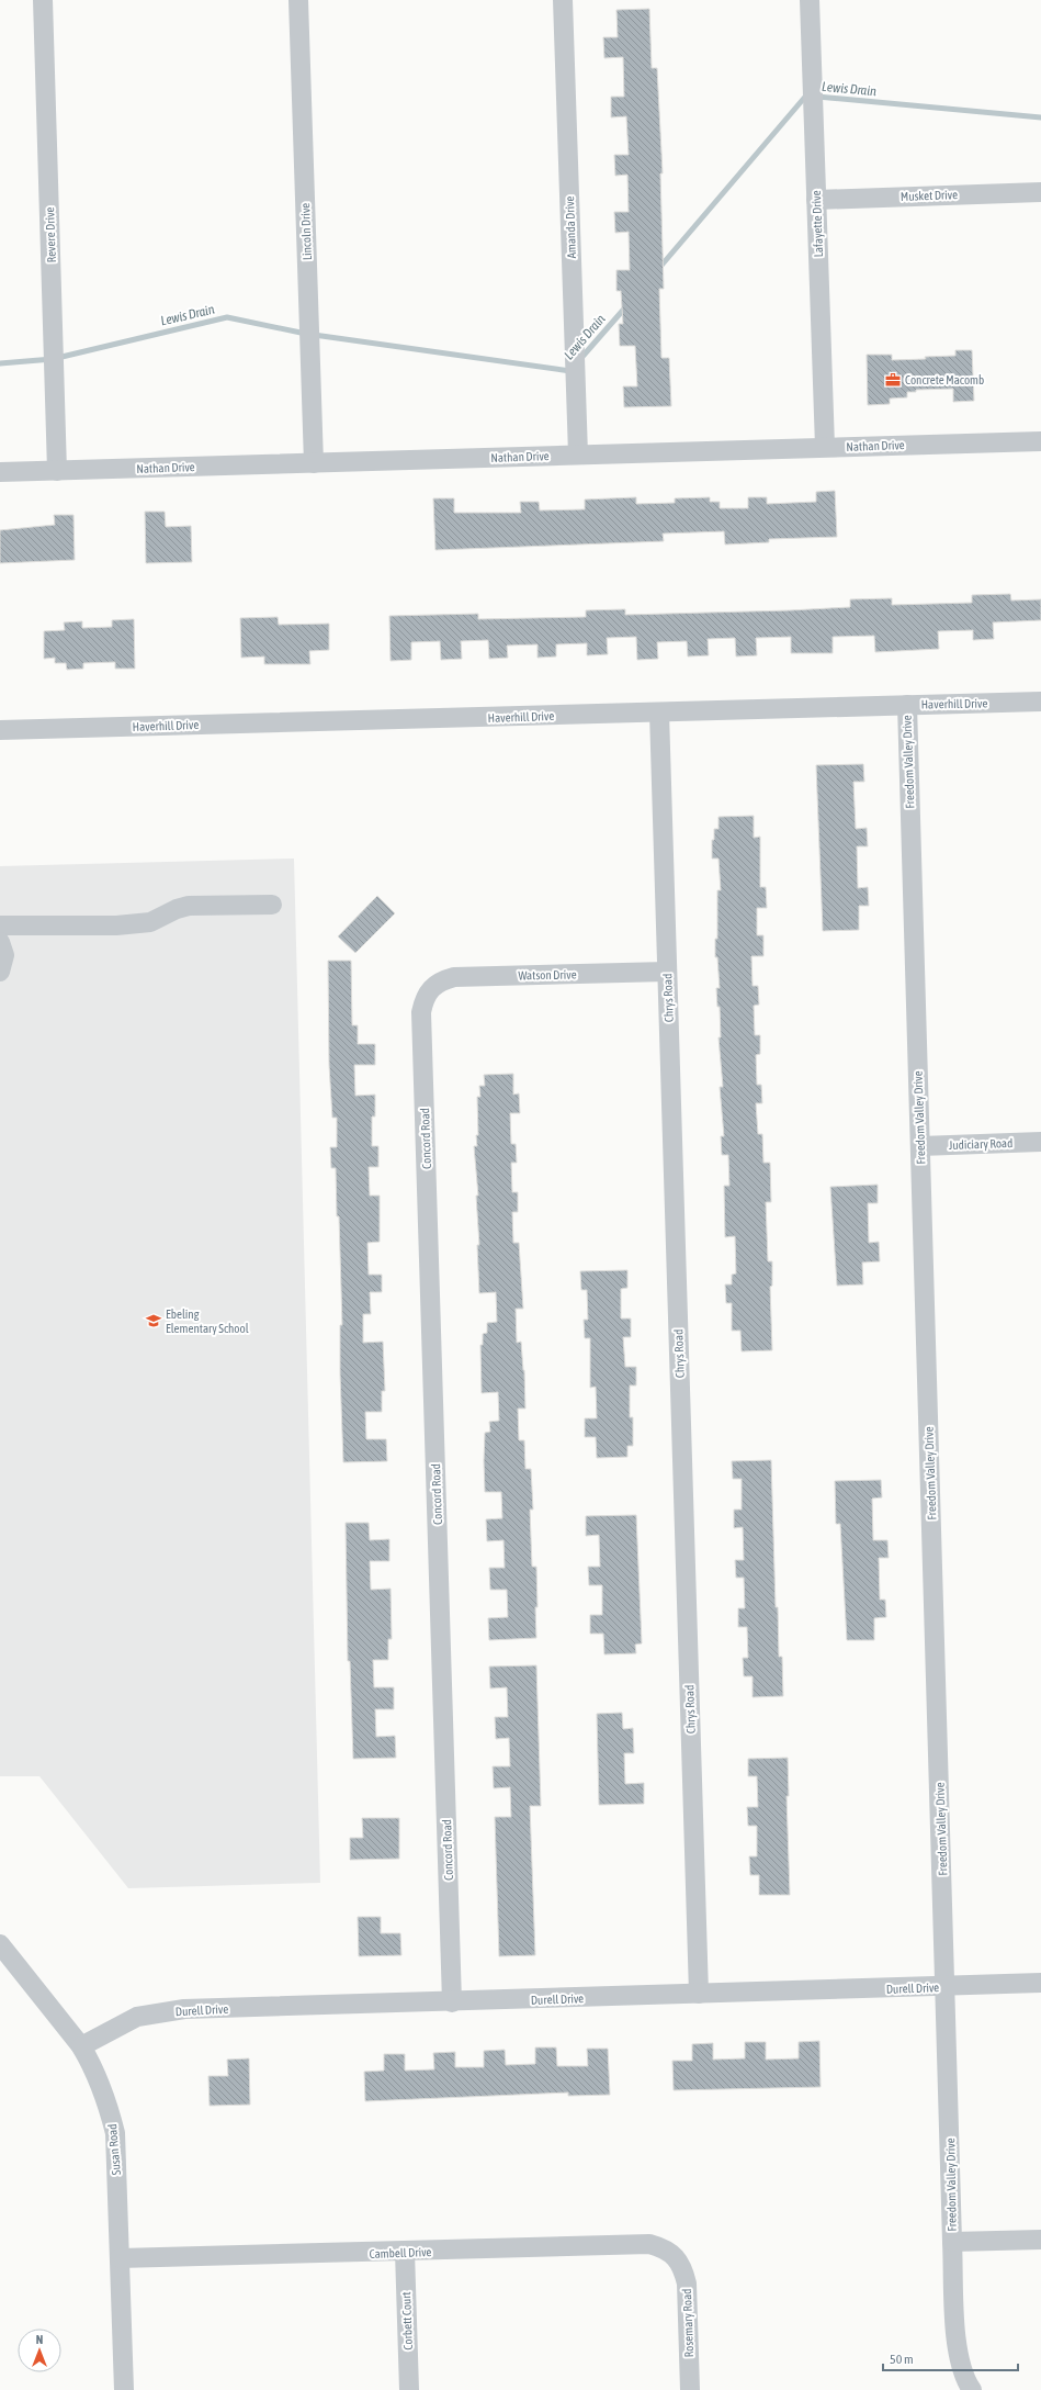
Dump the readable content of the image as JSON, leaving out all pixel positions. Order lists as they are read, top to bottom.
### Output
{
  "streets": {
    "street": [
      "Musket Drive",
      "Lafayette Drive",
      "Amanda Drive",
      "Lincoln Drive",
      "Revere Drive",
      "Nathan Drive",
      "Haverhill Drive",
      "Freedom Valley Drive",
      "Watson Drive",
      "Chrys Road",
      "Concord Road",
      "Judiciary Road",
      "Durell Drive",
      "Susan Road",
      "Cambell Drive",
      "Corbett Court",
      "Rosemary Road"
    ]
  },
  "crossings": [
    ["Musket Drive", "Lafayette Drive"],
    ["Lafayette Drive", "Nathan Drive"],
    ["Amanda Drive", "Nathan Drive"],
    ["Lincoln Drive", "Nathan Drive"],
    ["Revere Drive", "Nathan Drive"],
    ["Haverhill Drive", "Freedom Valley Drive"],
    ["Haverhill Drive", "Chrys Road"],
    ["Freedom Valley Drive", "Judiciary Road"],
    ["Freedom Valley Drive", "Durell Drive"],
    ["Watson Drive", "Chrys Road"],
    ["Watson Drive", "Concord Road"],
    ["Chrys Road", "Durell Drive"],
    ["Concord Road", "Durell Drive"],
    ["Durell Drive", "Susan Road"],
    ["Susan Road", "Cambell Drive"],
    ["Cambell Drive", "Corbett Court"],
    ["Cambell Drive", "Rosemary Road"]
  ],
  "water": ["Lewis Drain"],
  "places": {
    "office": ["Concrete Macomb"],
    "school or university": ["Ebeling Elementary School"]
  },
  "scale_bar": "50 m",
  "north": "top"
}
